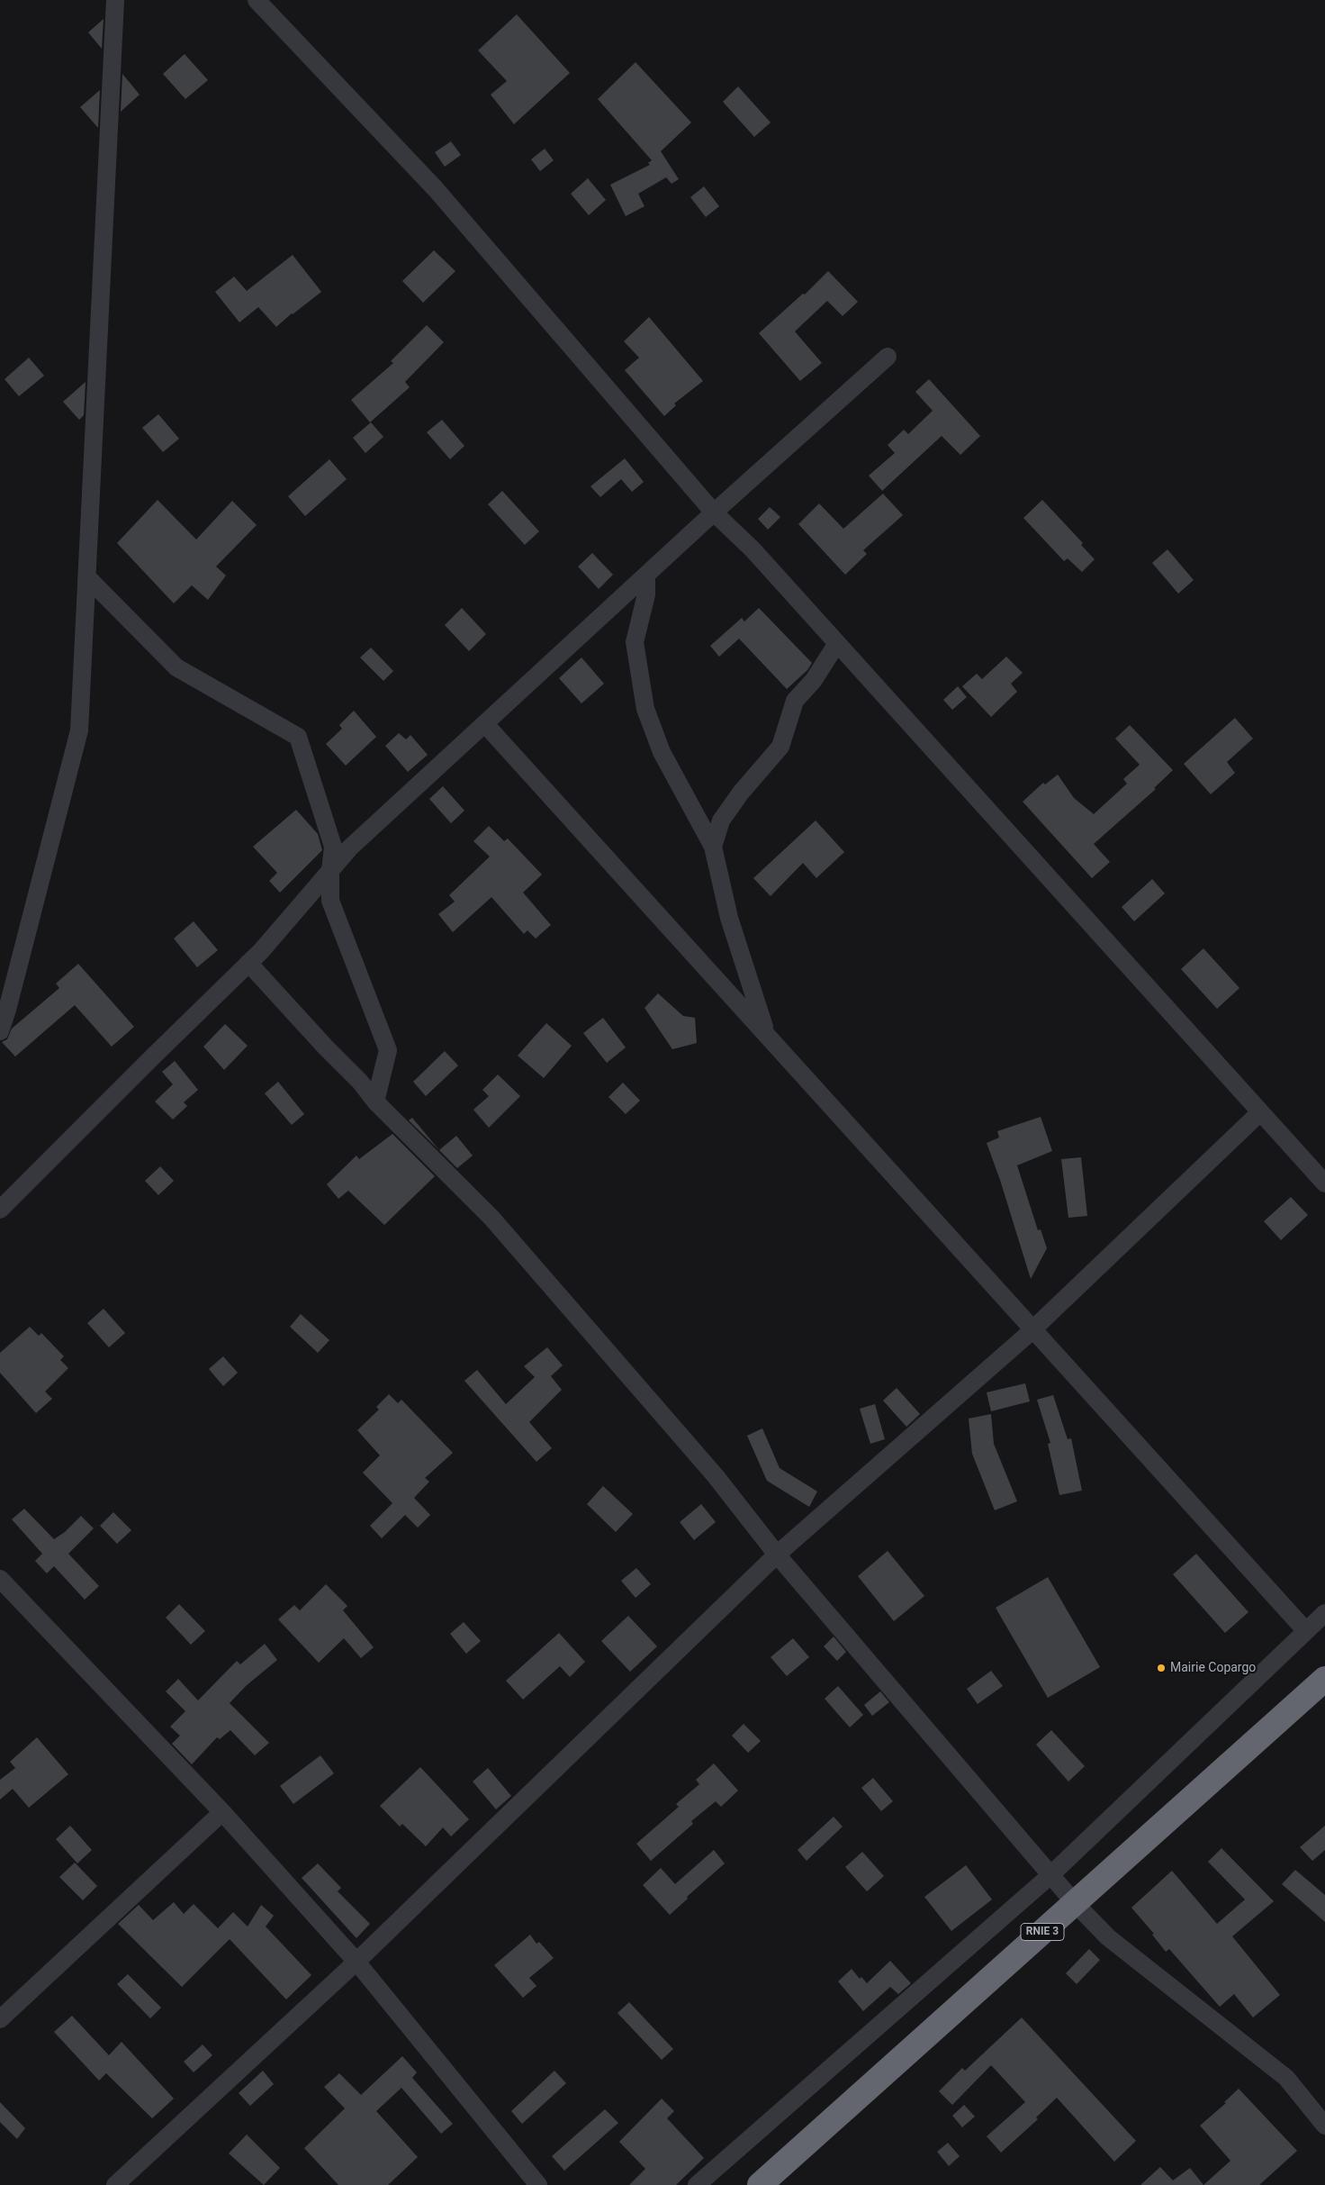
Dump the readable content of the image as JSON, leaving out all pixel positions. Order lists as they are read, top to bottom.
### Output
{
  "streets": {
    "highway": ["RNIE 3"]
  },
  "places": ["Mairie Copargo"]
}
